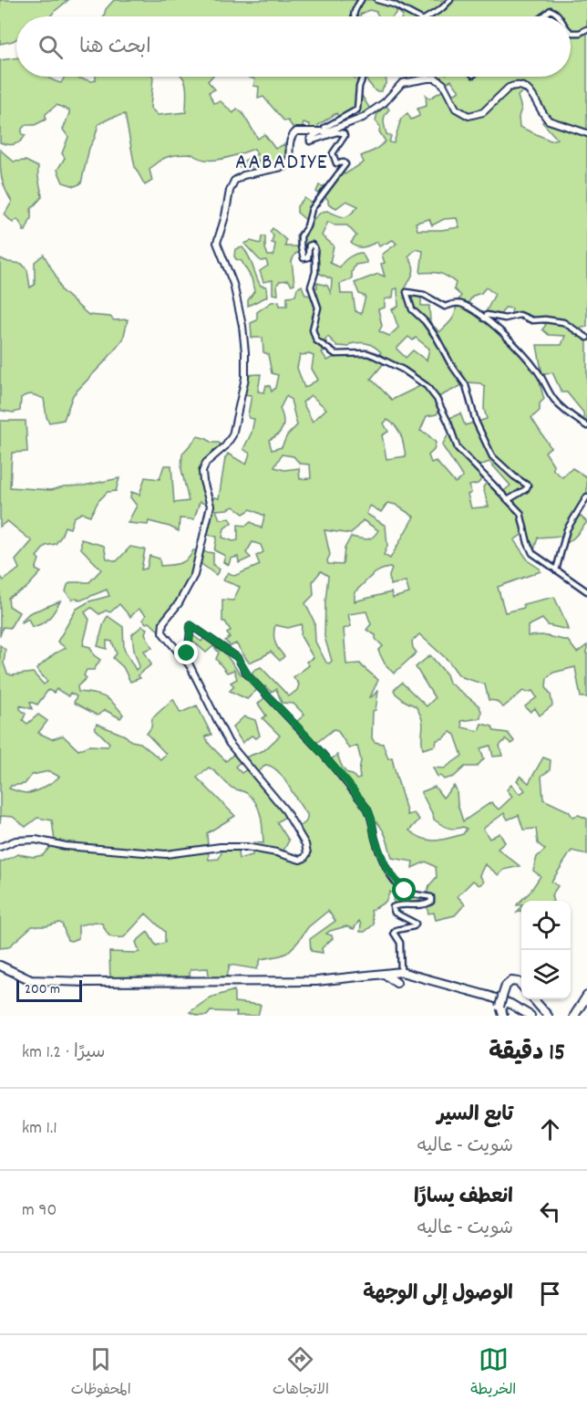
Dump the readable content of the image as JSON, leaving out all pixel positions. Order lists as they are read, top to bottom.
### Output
{
  "districts": ["AABADIYE"],
  "scale_bar": "200 m",
  "page": {
    "search": "ابحث هنا",
    "scale": "200 m",
    "heading": ["15 دقيقة", "سيرًا · 1.2 km"],
    "list": [
      ["تابع السير", "شويت - عاليه", "1.1 km"],
      ["انعطف يسارًا", "شويت - عاليه", "90 m"],
      "الوصول إلى الوجهة"
    ],
    "nav": ["الخريطة", "الاتجاهات", "المحفوظات"]
  }
}
